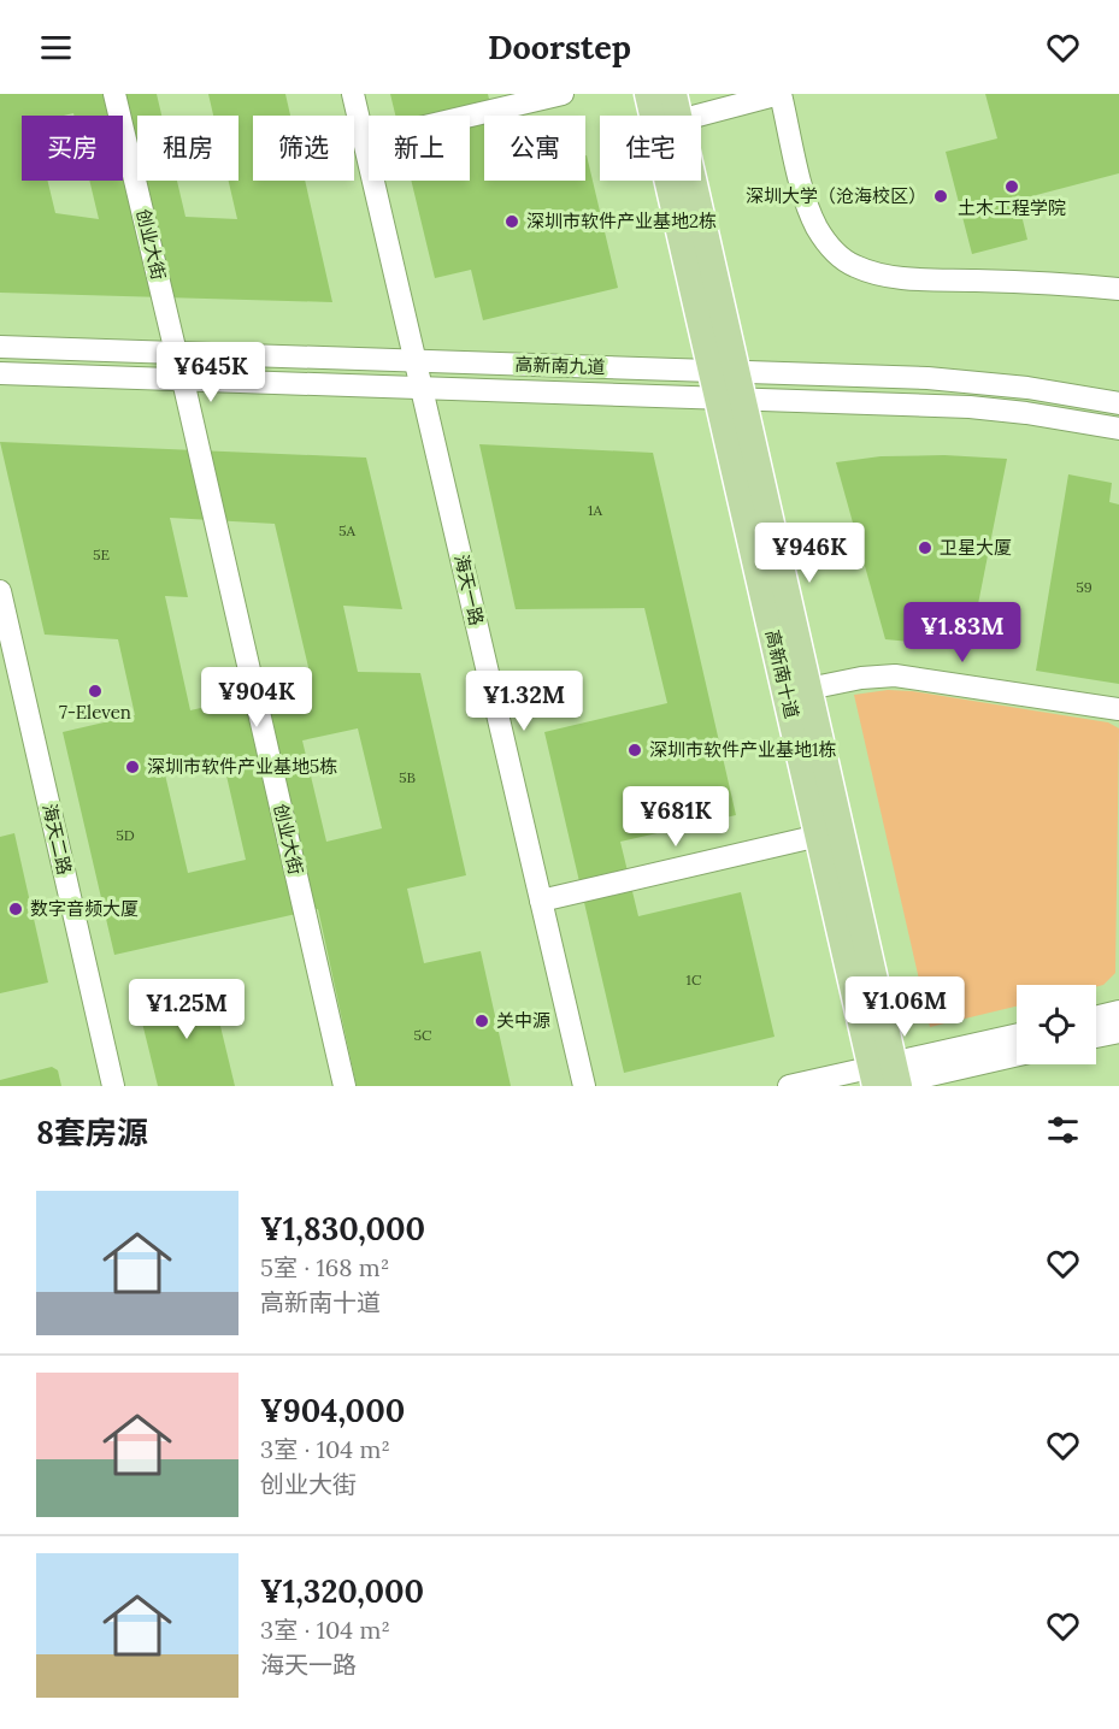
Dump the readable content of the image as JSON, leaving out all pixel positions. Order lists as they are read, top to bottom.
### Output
{
  "streets": {
    "main road": ["高新南十道"],
    "street": [
      "创业大街",
      "高新南九道",
      "海天一路",
      "海天二路"
    ]
  },
  "crossings": [
    ["创业大街", "高新南九道"],
    ["高新南九道", "海天一路"],
    ["高新南九道", "高新南十道"]
  ],
  "places": [
    "土木工程学院",
    "深圳大学（沧海校区）",
    "深圳市软件产业基地2栋",
    "卫星大厦",
    "7-Eleven",
    "深圳市软件产业基地1栋",
    "深圳市软件产业基地5栋",
    "数字音频大厦",
    "关中源"
  ],
  "house_numbers": [
    "1A",
    "5A",
    "5E",
    "59",
    "5B",
    "5D",
    "1C",
    "5C"
  ],
  "page": {
    "header": "Doorstep",
    "chip": [
      "买房",
      "租房",
      "筛选",
      "新上",
      "公寓",
      "住宅"
    ],
    "price": [
      "¥645K",
      "¥946K",
      "¥1.83M",
      "¥904K",
      "¥1.32M",
      "¥681K",
      "¥1.06M",
      "¥1.25M"
    ],
    "heading": "8套房源",
    "list": [
      {
        "name": "¥1,830,000",
        "note": "5室 · 168 m² · 高新南十道"
      },
      {
        "name": "¥904,000",
        "note": "3室 · 104 m² · 创业大街"
      },
      {
        "name": "¥1,320,000",
        "note": "3室 · 104 m² · 海天一路"
      }
    ]
  }
}
